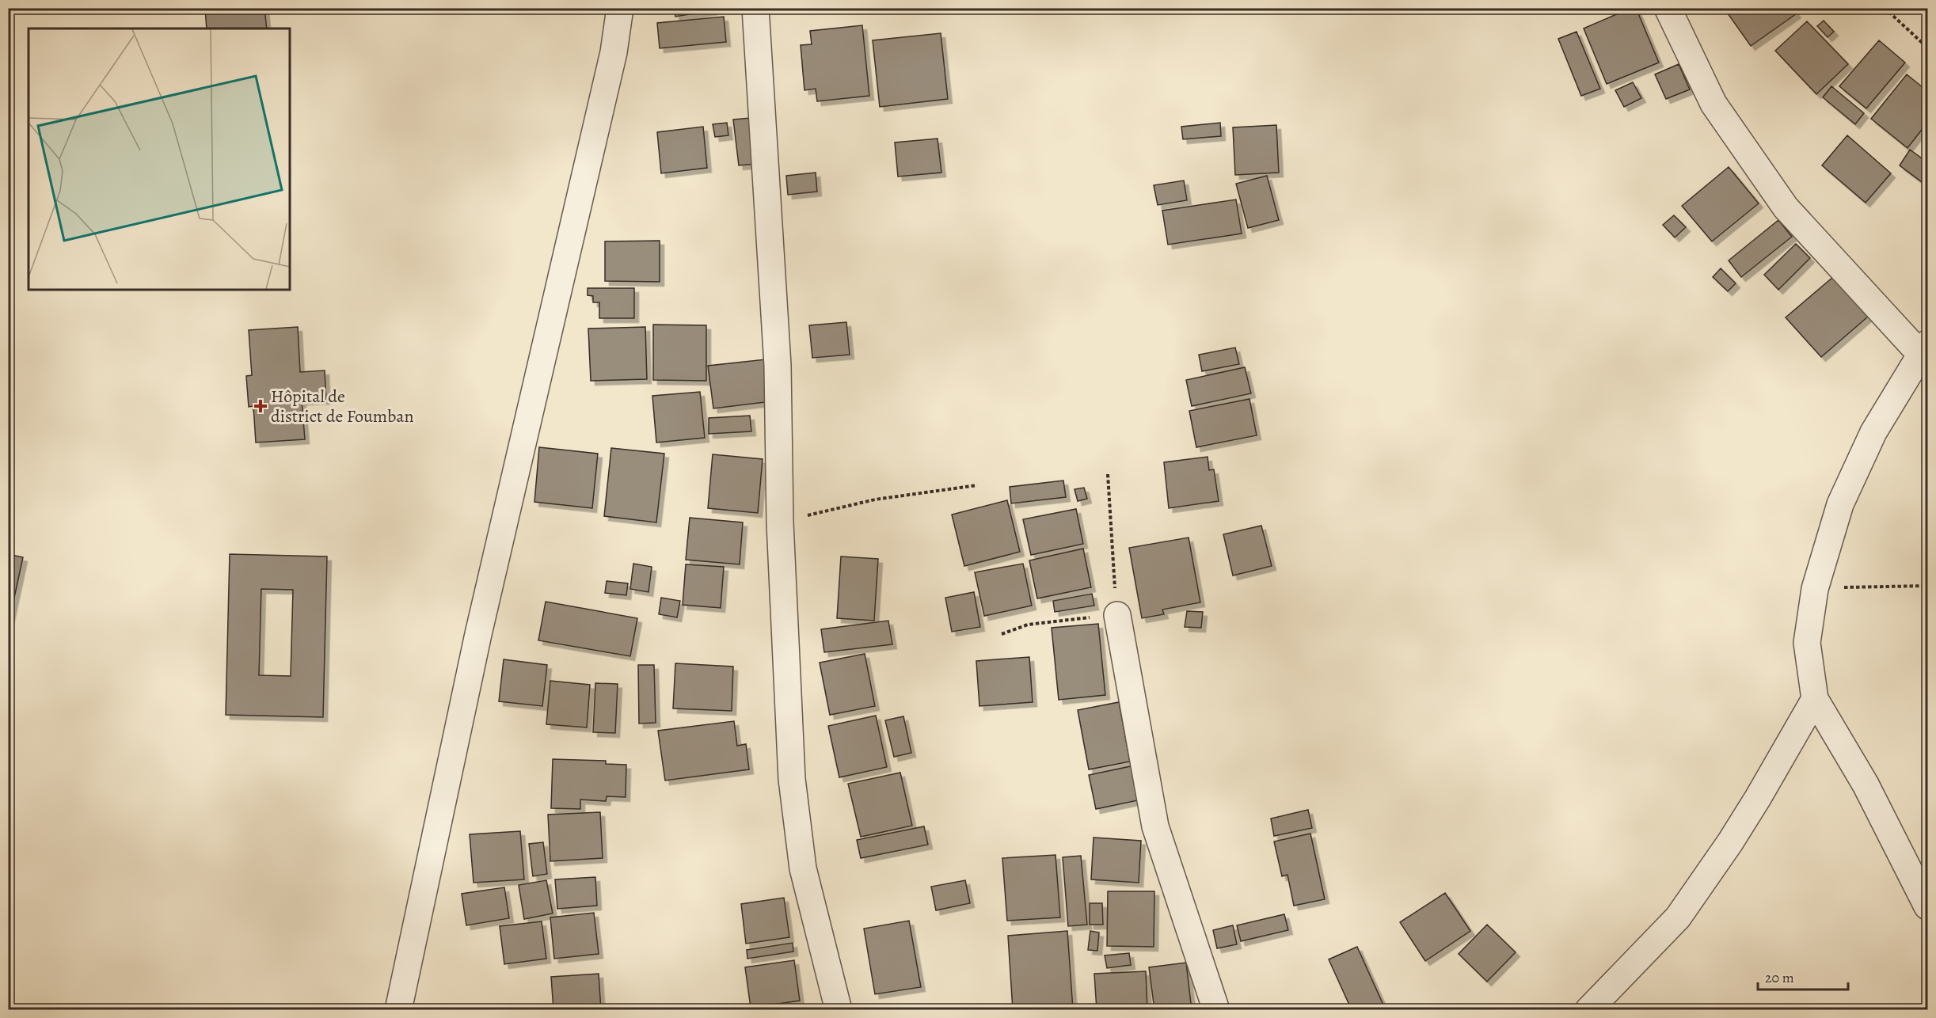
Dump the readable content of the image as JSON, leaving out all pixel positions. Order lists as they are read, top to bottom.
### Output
{
  "places": {
    "health": ["Hôpital de district de Foumban"]
  },
  "scale_bar": "20 m"
}
